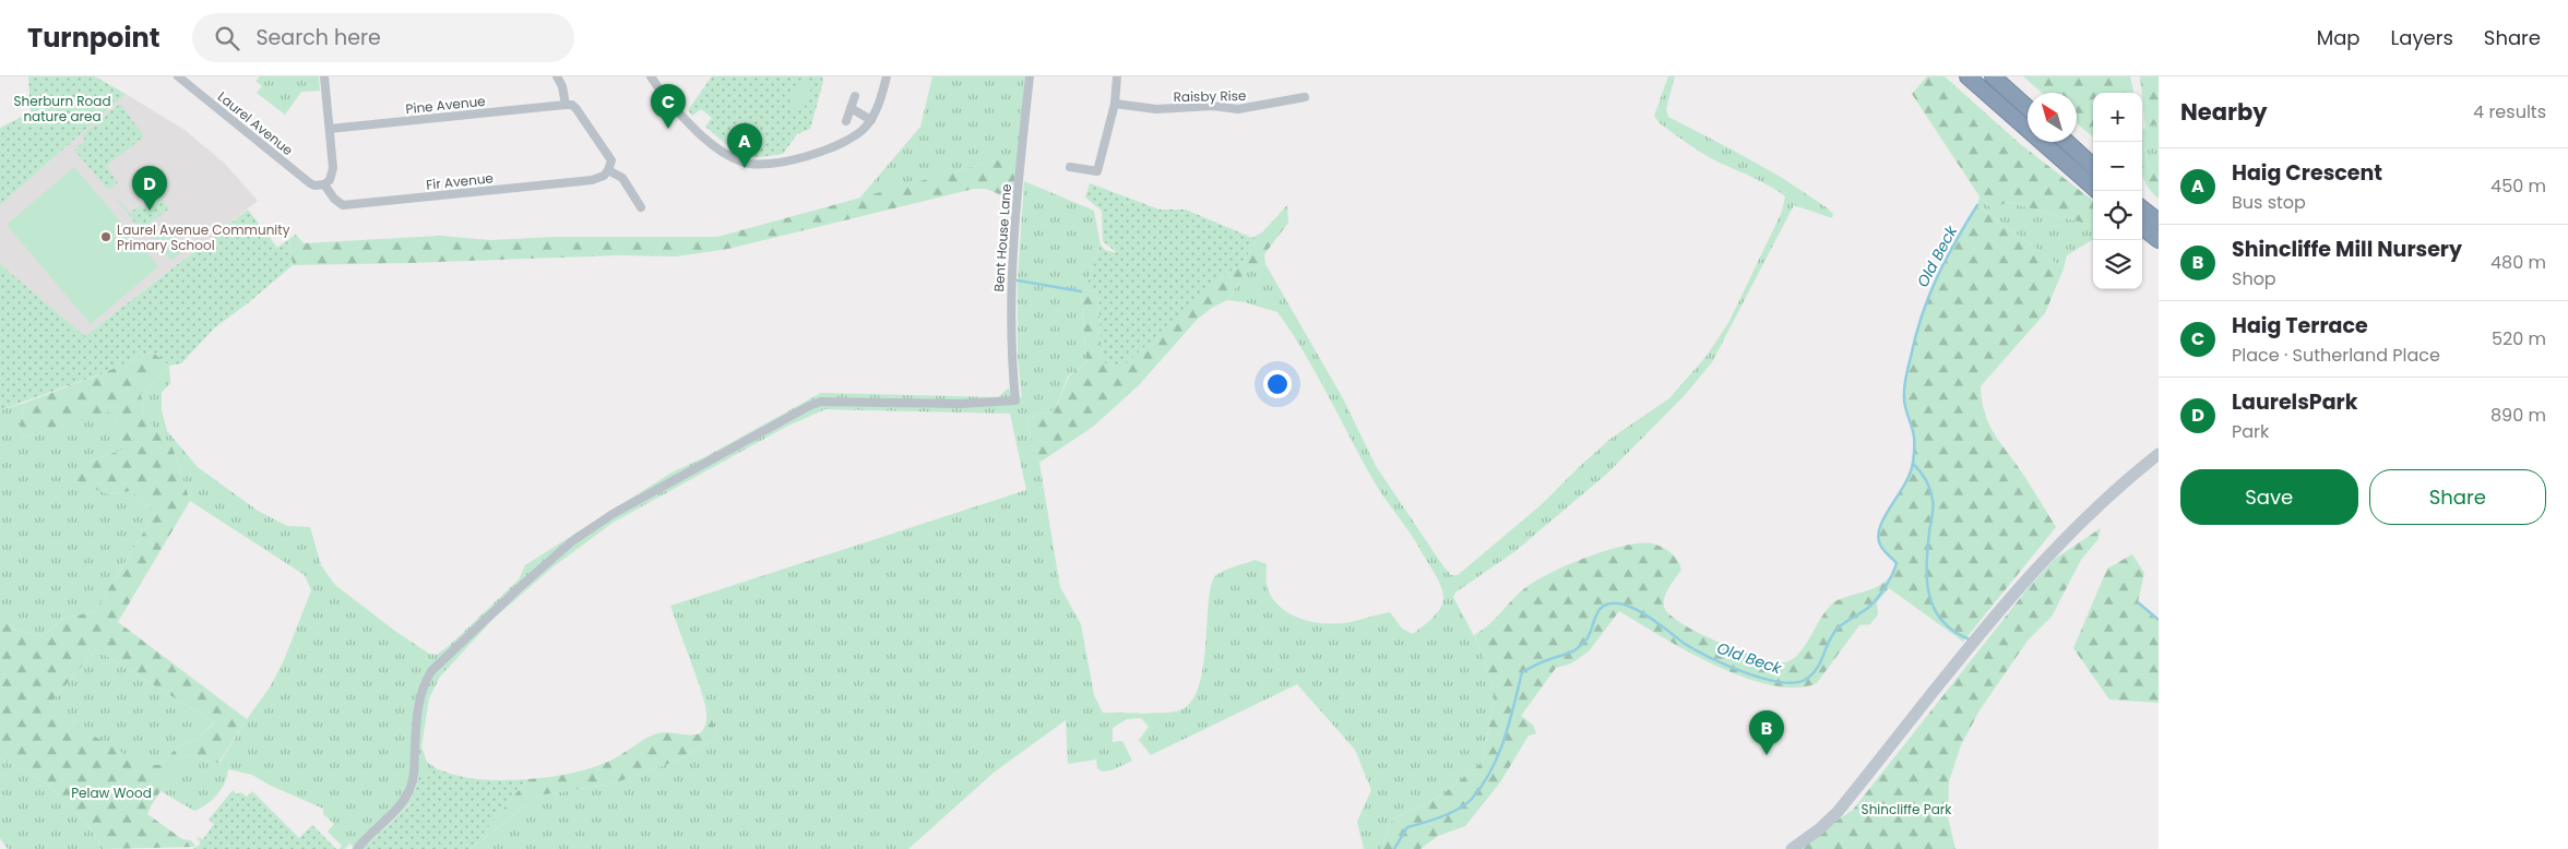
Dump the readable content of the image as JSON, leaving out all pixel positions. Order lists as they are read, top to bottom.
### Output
{
  "streets": {
    "street": [
      "Raisby Rise",
      "Pine Avenue",
      "Laurel Avenue",
      "Fir Avenue",
      "Bent House Lane"
    ]
  },
  "crossings": [
    ["Laurel Avenue", "Fir Avenue"]
  ],
  "water": ["Old Beck"],
  "parks": ["Sherburn Road nature area", "Pelaw Wood", "Shincliffe Park"],
  "places": ["Laurel Avenue Community Primary School"],
  "north": "top left",
  "page": {
    "header": "Turnpoint",
    "search": "Search here",
    "nav": ["Map", "Layers", "Share"],
    "heading": ["Nearby", "4 results"],
    "pins": [
      "C",
      "A",
      "D",
      "B"
    ],
    "map_buttons": ["+", "−"],
    "list": [
      {
        "mark": "A",
        "name": "Haig Crescent",
        "note": "Bus stop",
        "value": "450 m"
      },
      {
        "mark": "B",
        "name": "Shincliffe Mill Nursery",
        "note": "Shop",
        "value": "480 m"
      },
      {
        "mark": "C",
        "name": "Haig Terrace",
        "note": "Place · Sutherland Place",
        "value": "520 m"
      },
      {
        "mark": "D",
        "name": "LaurelsPark",
        "note": "Park",
        "value": "890 m"
      }
    ],
    "buttons": ["Save", "Share"]
  }
}
